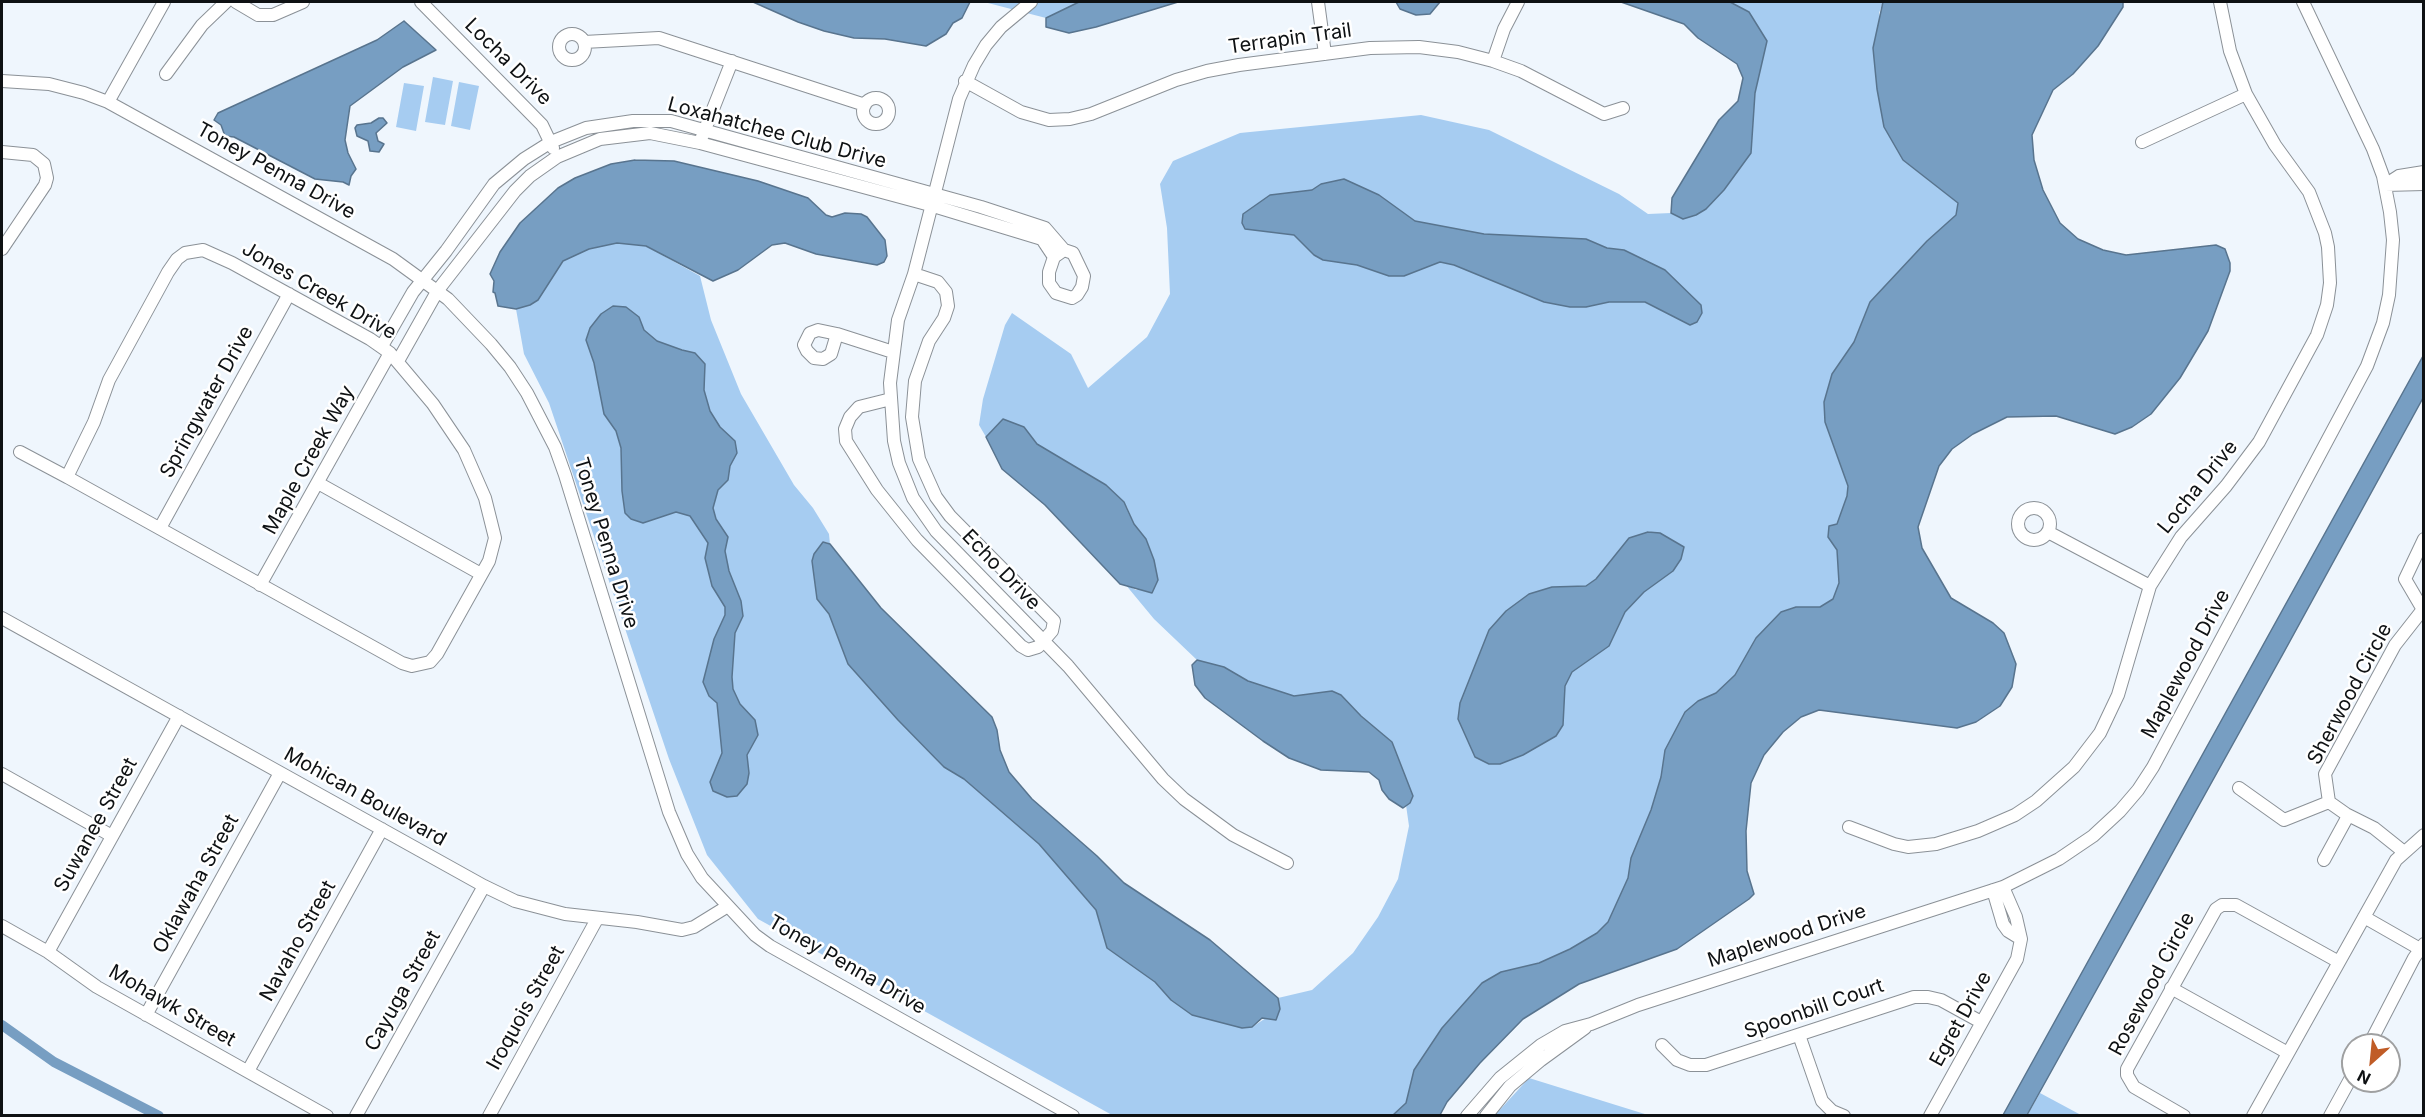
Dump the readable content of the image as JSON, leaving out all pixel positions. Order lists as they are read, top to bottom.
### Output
{
  "streets": {
    "street": [
      "Terrapin Trail",
      "Locha Drive",
      "Loxahatchee Club Drive",
      "Toney Penna Drive",
      "Jones Creek Drive",
      "Springwater Drive",
      "Maple Creek Way",
      "Echo Drive",
      "Maplewood Drive",
      "Sherwood Circle",
      "Mohican Boulevard",
      "Suwanee Street",
      "Oklawaha Street",
      "Navaho Street",
      "Rosewood Circle",
      "Cayuga Street",
      "Mohawk Street",
      "Iroquois Street",
      "Spoonbill Court",
      "Egret Drive"
    ]
  },
  "crossings": [
    ["Terrapin Trail", "Echo Drive"],
    ["Locha Drive", "Loxahatchee Club Drive"],
    ["Loxahatchee Club Drive", "Toney Penna Drive"],
    ["Loxahatchee Club Drive", "Maple Creek Way"],
    ["Loxahatchee Club Drive", "Echo Drive"],
    ["Toney Penna Drive", "Maple Creek Way"],
    ["Toney Penna Drive", "Mohican Boulevard"],
    ["Jones Creek Drive", "Springwater Drive"],
    ["Jones Creek Drive", "Maple Creek Way"],
    ["Maplewood Drive", "Egret Drive"],
    ["Mohican Boulevard", "Suwanee Street"],
    ["Mohican Boulevard", "Oklawaha Street"],
    ["Mohican Boulevard", "Navaho Street"],
    ["Mohican Boulevard", "Cayuga Street"],
    ["Mohican Boulevard", "Iroquois Street"],
    ["Suwanee Street", "Mohawk Street"],
    ["Oklawaha Street", "Mohawk Street"],
    ["Navaho Street", "Mohawk Street"],
    ["Spoonbill Court", "Egret Drive"]
  ],
  "north": "bottom left"
}
